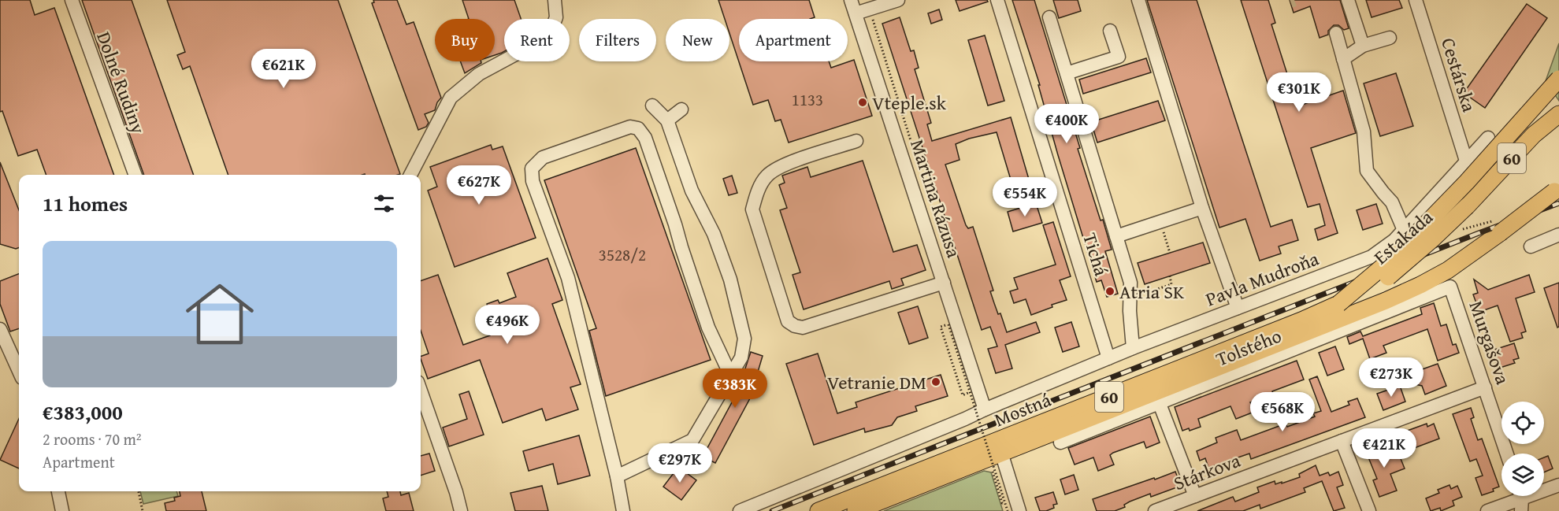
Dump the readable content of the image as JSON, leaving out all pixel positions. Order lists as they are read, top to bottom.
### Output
{
  "streets": {
    "main road": ["60", "Estakáda", "Mostná"],
    "street": [
      "Cestárska",
      "Dolné Rudiny",
      "Martina Rázusa",
      "Tichá",
      "Pavla Mudroňa",
      "Murgašova",
      "Tolstého",
      "Stárkova"
    ]
  },
  "crossings": [
    ["Cestárska", "Pavla Mudroňa"],
    ["60", "Estakáda"],
    ["60", "Mostná"],
    ["Martina Rázusa", "Pavla Mudroňa"],
    ["Estakáda", "Mostná"],
    ["Tichá", "Pavla Mudroňa"],
    ["Murgašova", "Tolstého"],
    ["Murgašova", "Stárkova"]
  ],
  "places": ["Vteple.sk", "Atria SK", "Vetranie DM"],
  "house_numbers": ["1133", "3528/2"],
  "page": {
    "chip": [
      "Buy",
      "Rent",
      "Filters",
      "New",
      "Apartment"
    ],
    "price": [
      "€621K",
      "€301K",
      "€400K",
      "€627K",
      "€554K",
      "€496K",
      "€273K",
      "€383K",
      "€568K",
      "€421K",
      "€297K"
    ],
    "heading": "11 homes",
    "list": [
      {
        "name": "€383,000",
        "note": "2 rooms · 70 m² · Apartment"
      }
    ]
  }
}
